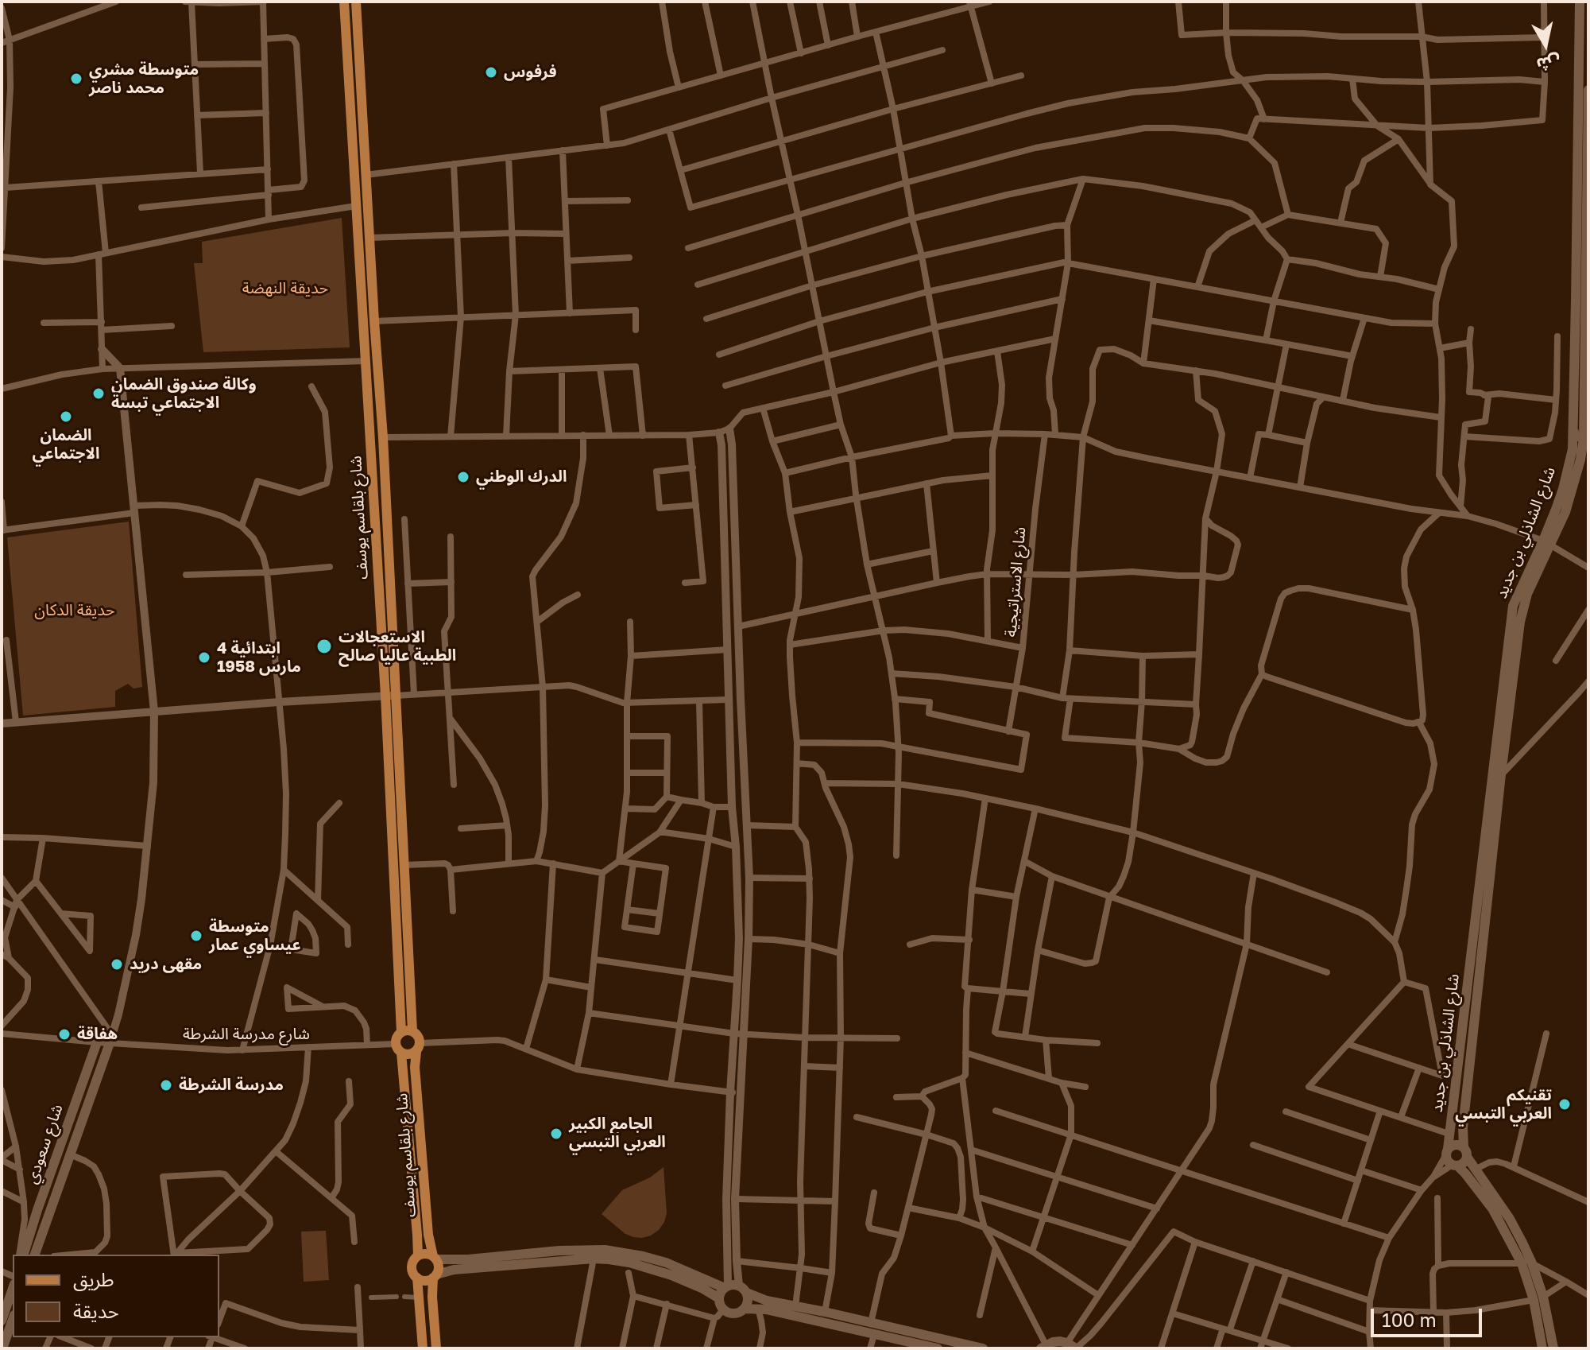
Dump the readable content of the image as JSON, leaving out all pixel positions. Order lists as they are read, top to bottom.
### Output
{
  "streets": {
    "main road": ["شارع بلقاسم يوسف", "شارع الشاذلي بن جديد", "شارع سعودي"],
    "street": ["شارع الاستراتيجية", "شارع مدرسة الشرطة"]
  },
  "crossings": [
    ["شارع بلقاسم يوسف", "شارع مدرسة الشرطة"],
    ["شارع مدرسة الشرطة", "شارع سعودي"]
  ],
  "parks": ["حديقة النهضة", "حديقة الدكان"],
  "places": [
    "فرفوس",
    "متوسطة مشري محمد ناصر",
    "وكالة صندوق الضمان الاجتماعي تبسة",
    "الضمان الاجتماعي",
    "الدرك الوطني",
    "الاستعجالات الطبية عاليا صالح",
    "ابتدائية 4 مارس 1958",
    "متوسطة عيساوي عمار",
    "مقهى دريد",
    "هفاقة",
    "مدرسة الشرطة",
    "تقنيكم العربي التبسي",
    "الجامع الكبير العربي التبسي"
  ],
  "legend": ["طريق", "حديقة"],
  "scale_bar": "100 m",
  "north": "bottom"
}
